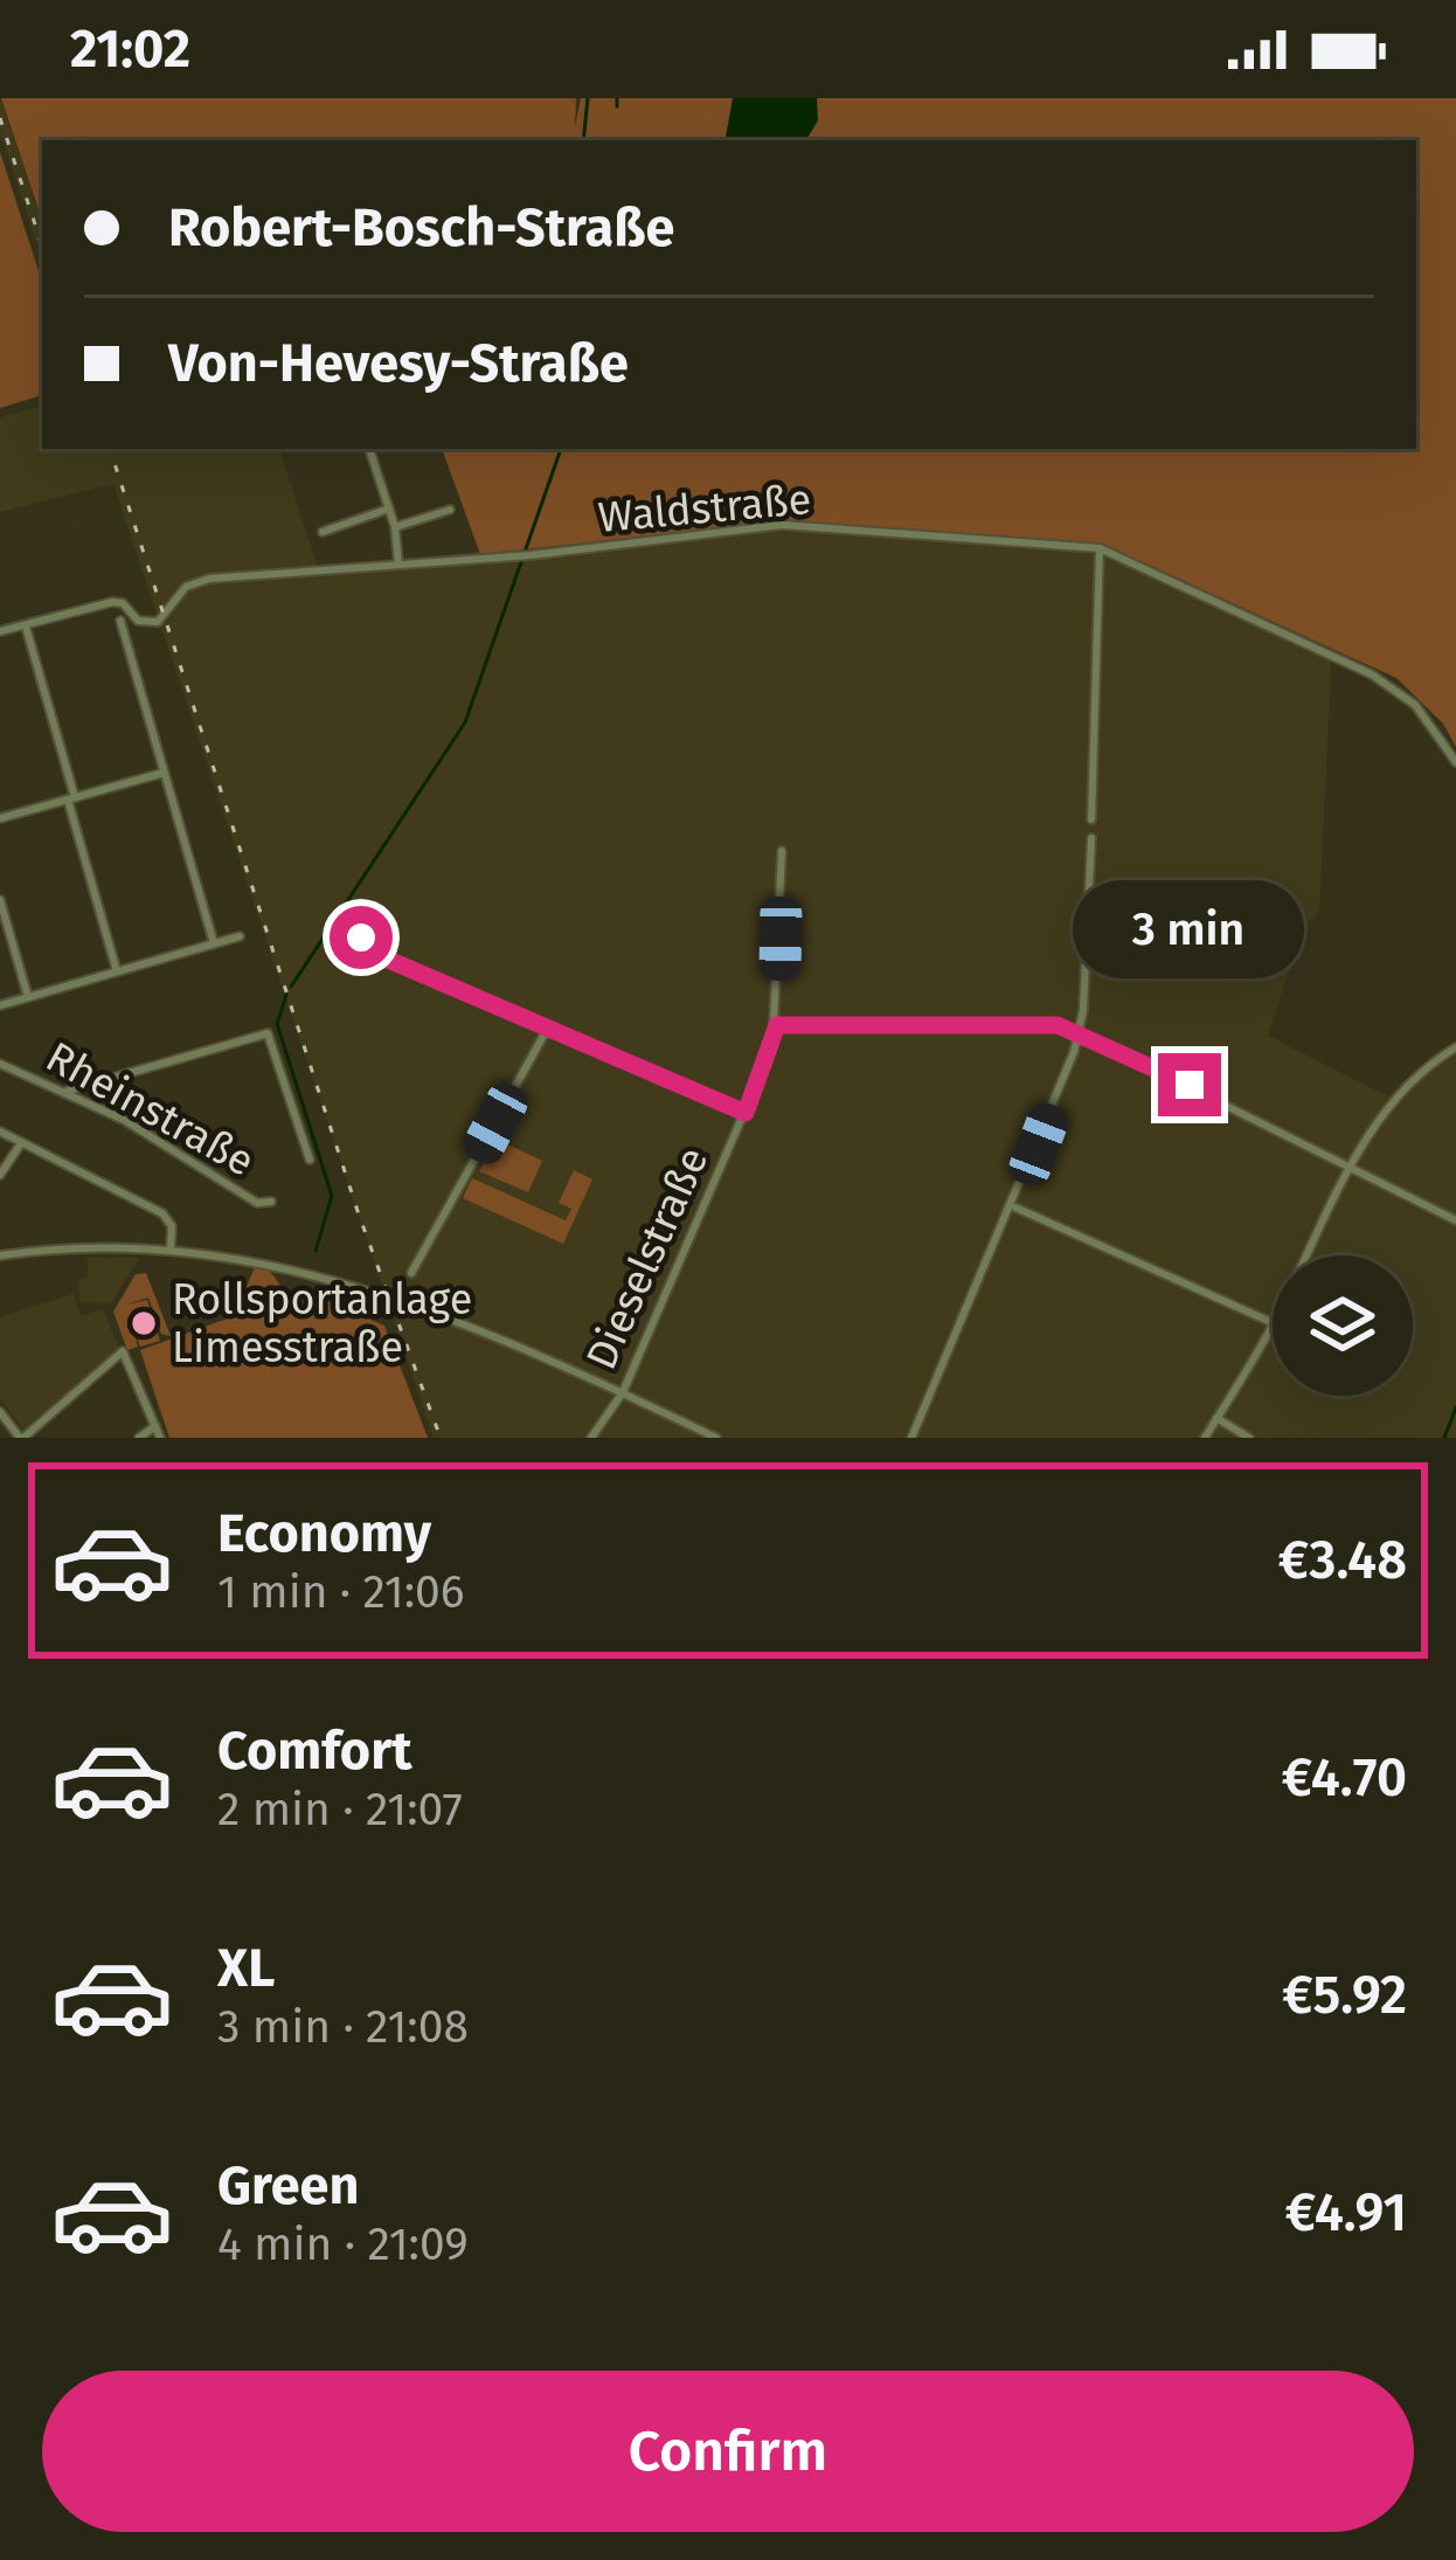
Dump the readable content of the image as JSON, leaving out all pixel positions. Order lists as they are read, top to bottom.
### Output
{
  "streets": {
    "street": ["Waldstraße", "Rheinstraße", "Dieselstraße"]
  },
  "places": ["Rollsportanlage Limesstraße"],
  "page": {
    "status": "21:02",
    "banner": ["Robert-Bosch-Straße", "Von-Hevesy-Straße"],
    "bubble": "3 min",
    "list": [
      {
        "name": "Economy",
        "note": "1 min · 21:06",
        "value": "€3.48"
      },
      {
        "name": "Comfort",
        "note": "2 min · 21:07",
        "value": "€4.70"
      },
      {
        "name": "XL",
        "note": "3 min · 21:08",
        "value": "€5.92"
      },
      {
        "name": "Green",
        "note": "4 min · 21:09",
        "value": "€4.91"
      }
    ],
    "buttons": "Confirm"
  }
}
